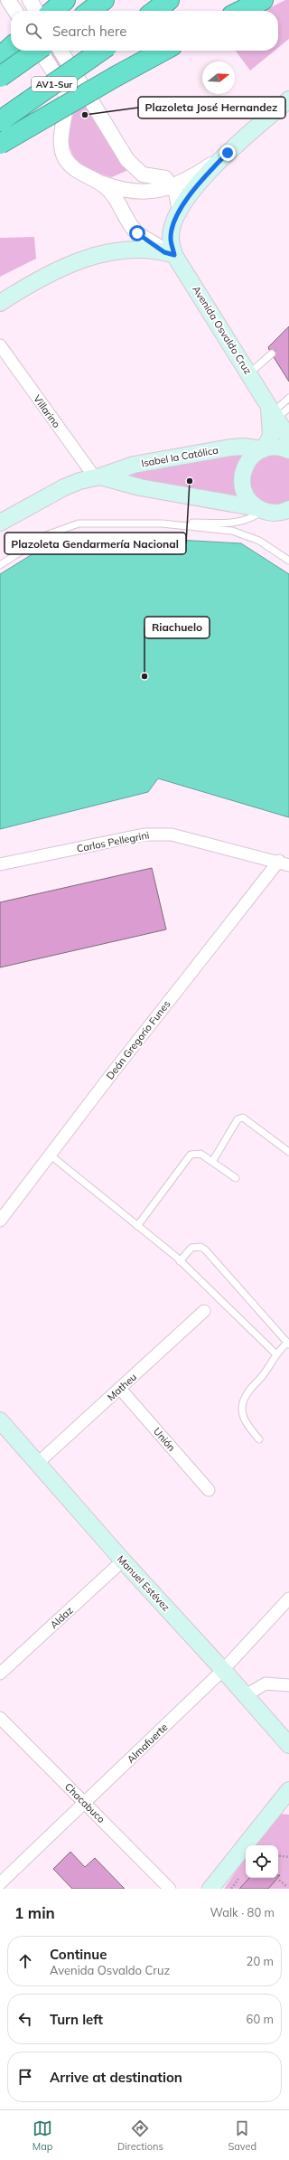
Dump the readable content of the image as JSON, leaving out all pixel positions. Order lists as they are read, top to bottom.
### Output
{
  "streets": {
    "highway": ["AV1-Sur"],
    "main road": ["Avenida Osvaldo Cruz", "Isabel la Católica", "Manuel Estévez"],
    "street": [
      "Villarino",
      "Carlos Pellegrini",
      "Deán Gregorio Funes",
      "Matheu",
      "Unión",
      "Aldaz",
      "Almafuerte",
      "Chacabuco"
    ]
  },
  "crossings": [
    ["Avenida Osvaldo Cruz", "Isabel la Católica"],
    ["Villarino", "Isabel la Católica"],
    ["Carlos Pellegrini", "Deán Gregorio Funes"],
    ["Matheu", "Unión"],
    ["Matheu", "Manuel Estévez"],
    ["Manuel Estévez", "Aldaz"],
    ["Manuel Estévez", "Almafuerte"],
    ["Almafuerte", "Chacabuco"]
  ],
  "places": ["Plazoleta José Hernandez", "Plazoleta Gendarmería Nacional", "Riachuelo"],
  "north": "right",
  "page": {
    "search": "Search here",
    "heading": ["1 min", "Walk · 80 m"],
    "list": [
      ["Continue", "Avenida Osvaldo Cruz", "20 m"],
      ["Turn left", "60 m"],
      "Arrive at destination"
    ],
    "nav": ["Map", "Directions", "Saved"]
  }
}
